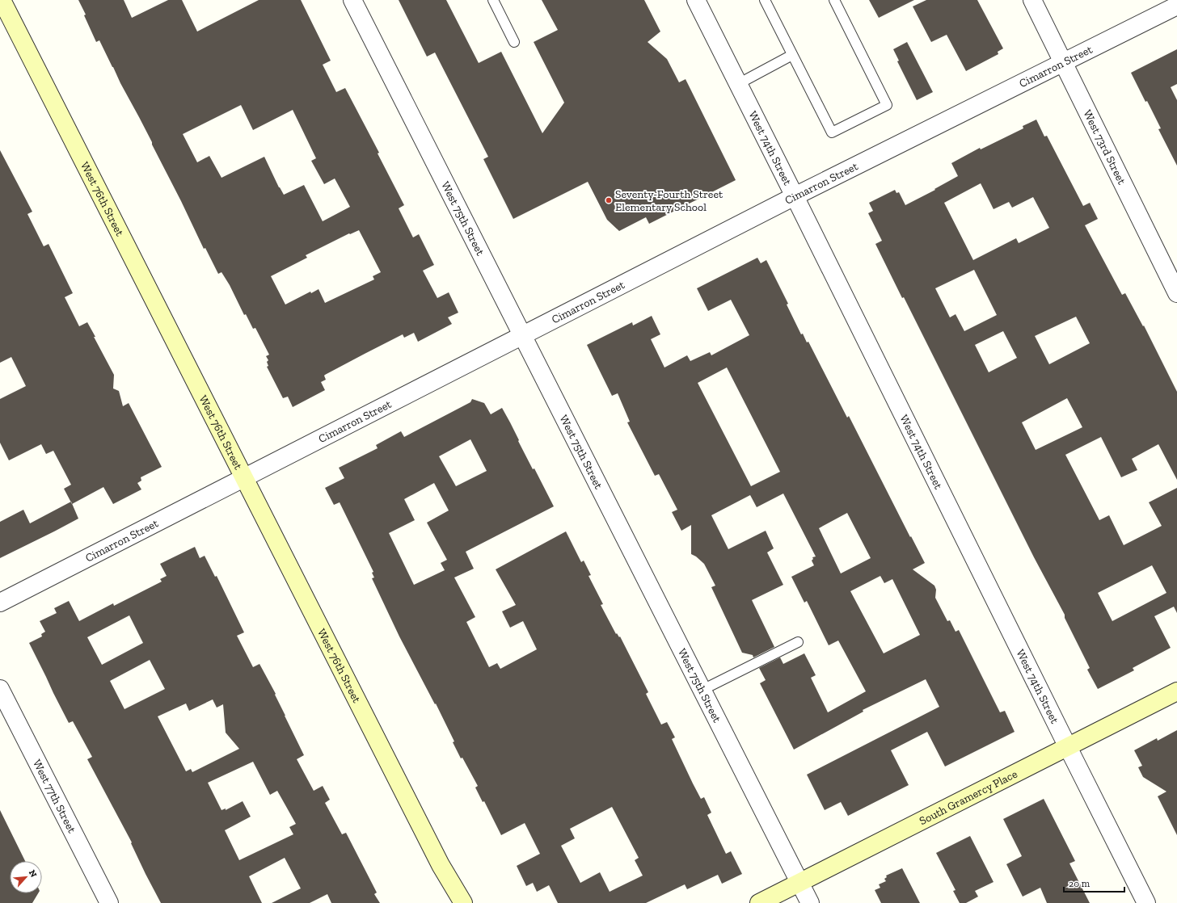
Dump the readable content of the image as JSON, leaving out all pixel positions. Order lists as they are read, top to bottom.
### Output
{
  "streets": {
    "street": [
      "Cimarron Street",
      "West 73rd Street",
      "West 74th Street",
      "West 76th Street",
      "West 75th Street",
      "West 77th Street",
      "South Gramercy Place"
    ]
  },
  "crossings": [
    ["Cimarron Street", "West 73rd Street"],
    ["Cimarron Street", "West 74th Street"],
    ["Cimarron Street", "West 76th Street"],
    ["Cimarron Street", "West 75th Street"],
    ["West 74th Street", "South Gramercy Place"],
    ["West 75th Street", "South Gramercy Place"]
  ],
  "places": ["Seventy-Fourth Street Elementary School"],
  "scale_bar": "20 m",
  "north": "top right"
}
